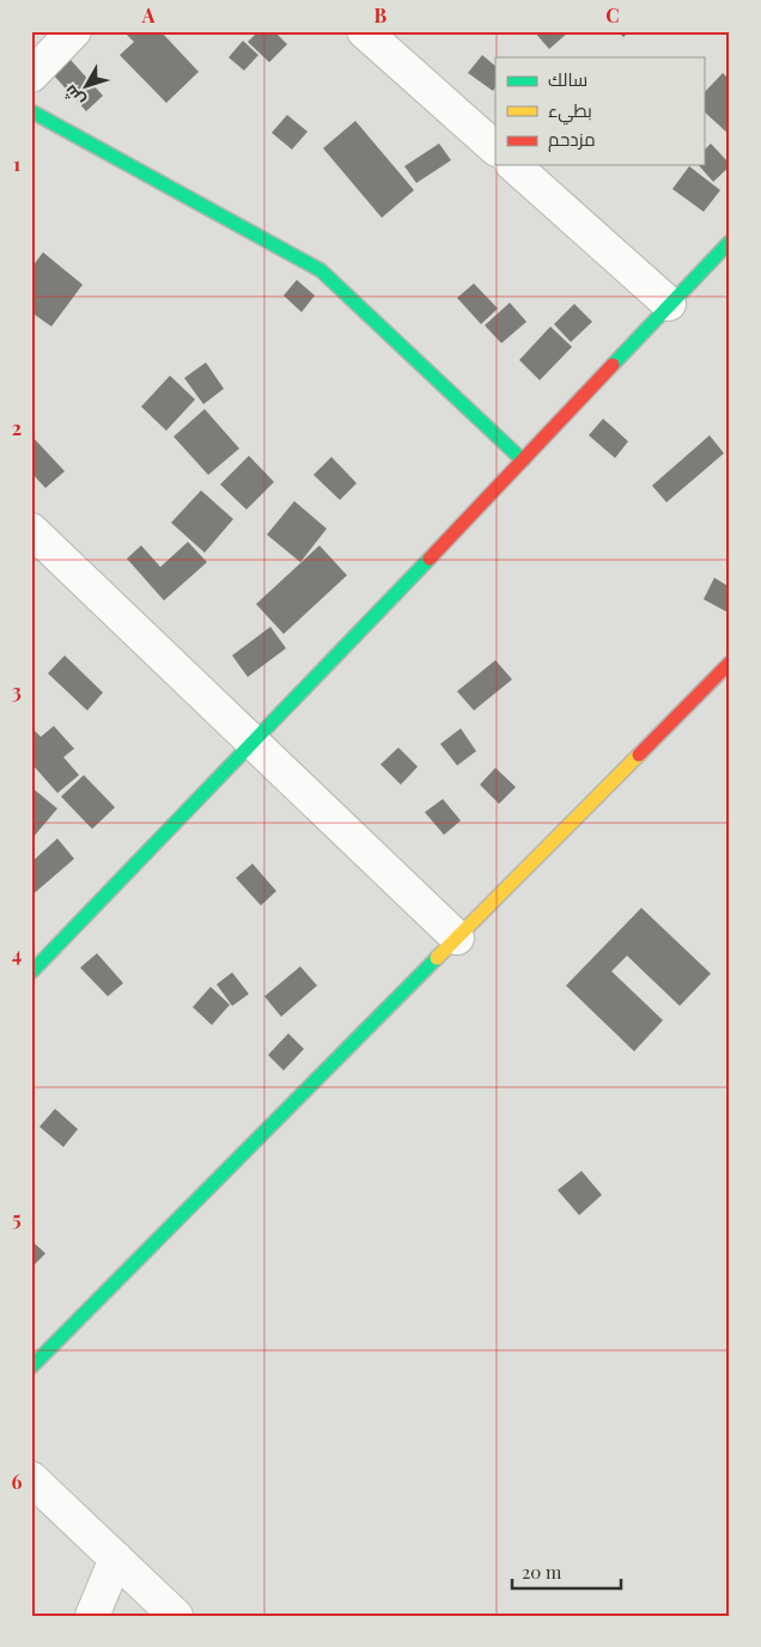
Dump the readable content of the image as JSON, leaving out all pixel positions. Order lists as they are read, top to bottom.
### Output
{
  "legend": ["سالك", "بطيء", "مزدحم"],
  "scale_bar": "20 m",
  "north": "bottom left",
  "grid": {
    "columns": ["A", "B", "C"],
    "rows": [
      "1",
      "2",
      "3",
      "4",
      "5",
      "6"
    ]
  }
}
